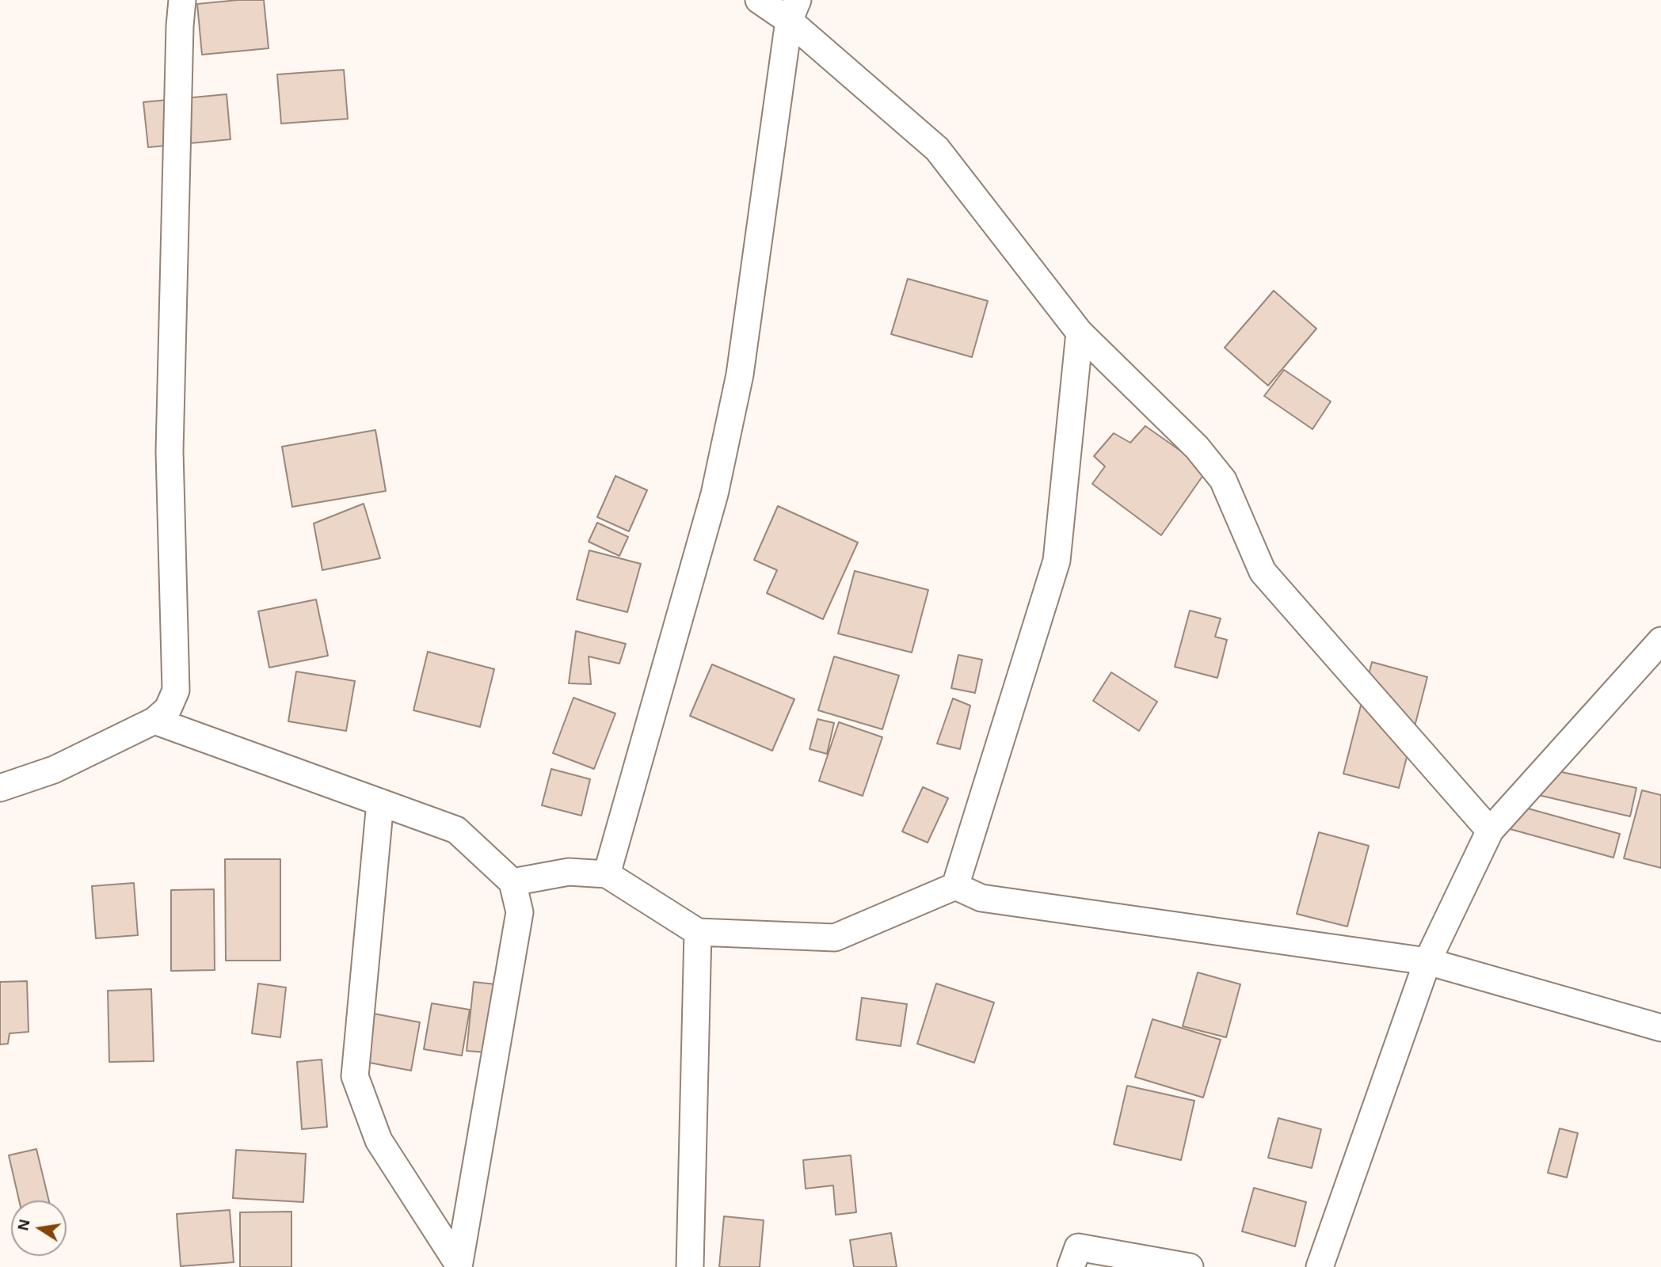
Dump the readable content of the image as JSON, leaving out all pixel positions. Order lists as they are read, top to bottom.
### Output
{
  "north": "left"
}
